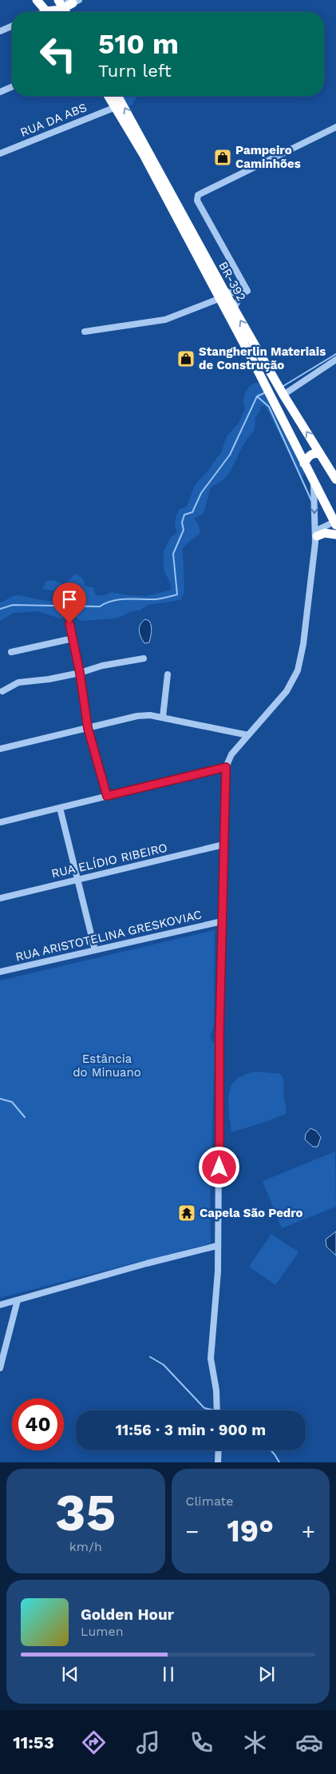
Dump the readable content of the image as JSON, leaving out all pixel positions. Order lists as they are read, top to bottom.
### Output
{
  "streets": {
    "highway": ["BR-392"],
    "street": ["RUA DA ABS", "RUA ELÍDIO RIBEIRO", "RUA ARISTOTELINA GRESKOVIAC"]
  },
  "crossings": [
    ["RUA DA ABS", "BR-392"]
  ],
  "parks": ["Estância do Minuano"],
  "places": {
    "shop": ["Pampeiro Caminhões", "Stangherlin Materiais de Construção"],
    "temple": ["Capela São Pedro"]
  },
  "page": {
    "turn": ["510 m", "Turn left"],
    "limit": "40",
    "trip": "11:56 · 3 min · 900 m",
    "tile": [
      ["35", "km/h"],
      "Climate"
    ],
    "heat": ["−", "19°", "+"],
    "song": ["Golden Hour", "Lumen"],
    "tabs": "11:53"
  }
}
